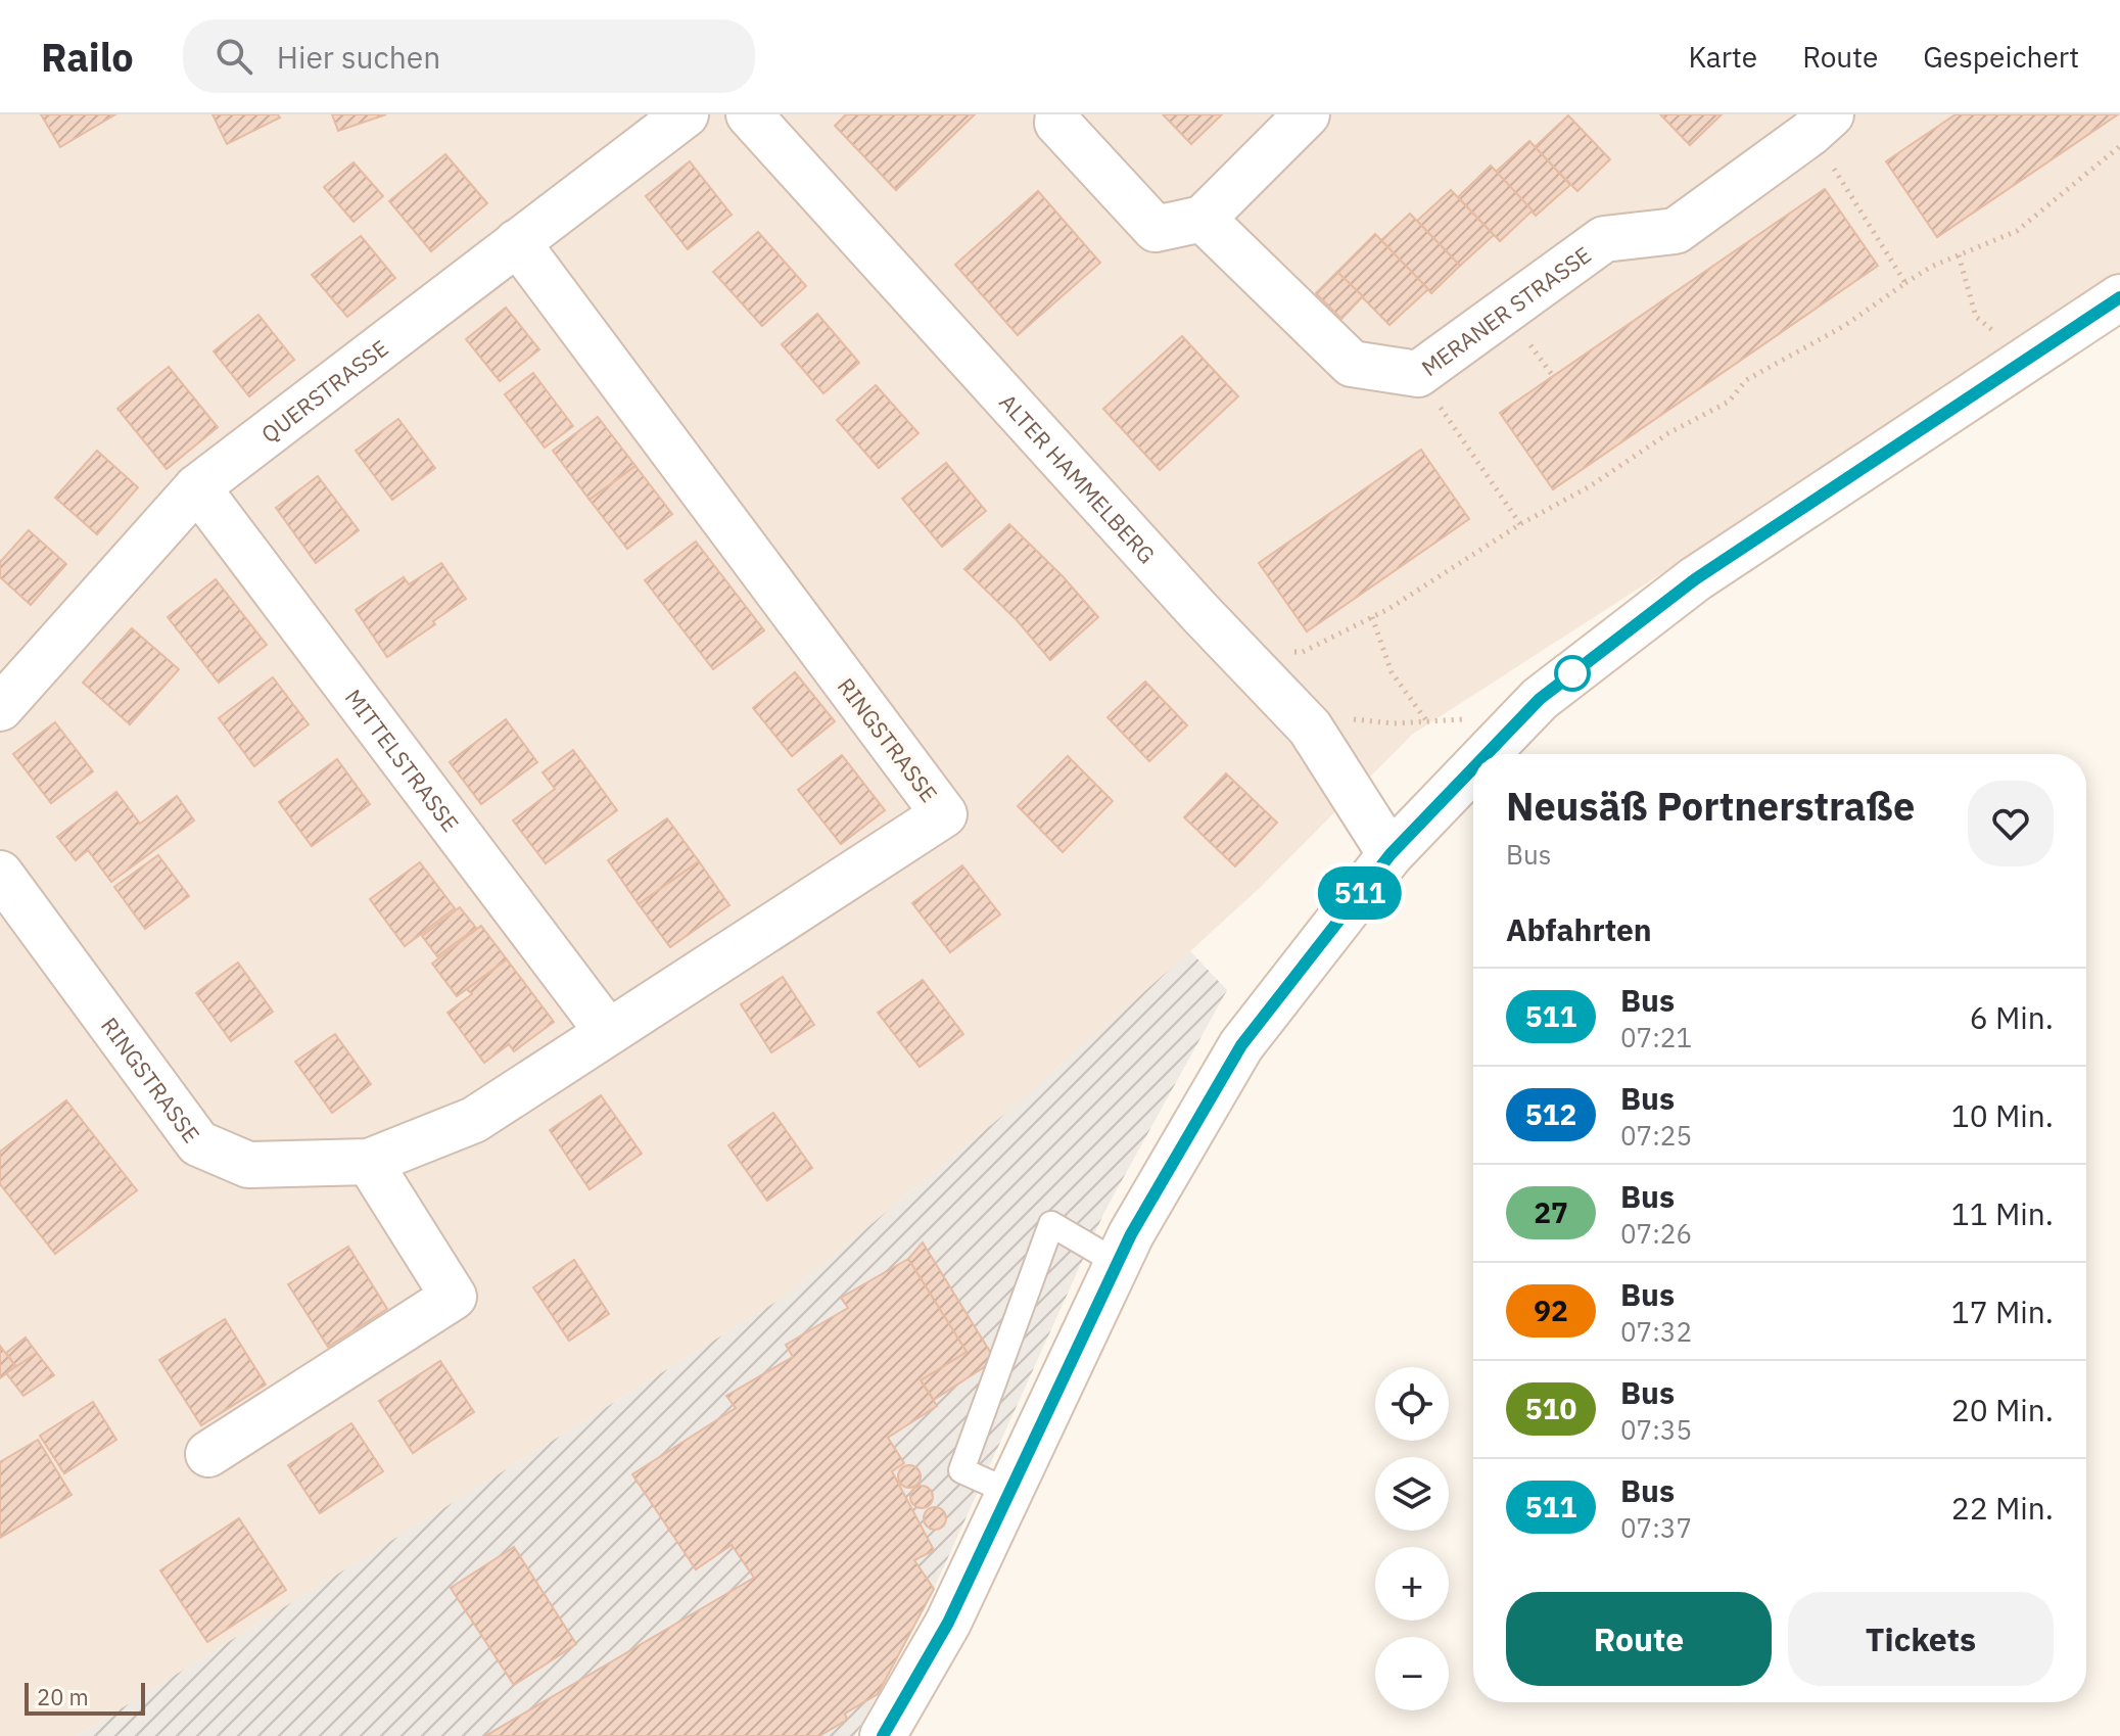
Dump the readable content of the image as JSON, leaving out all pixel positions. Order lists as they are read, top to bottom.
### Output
{
  "streets": {
    "street": [
      "MERANER STRASSE",
      "QUERSTRASSE",
      "ALTER HAMMELBERG",
      "RINGSTRASSE",
      "MITTELSTRASSE"
    ]
  },
  "crossings": [
    ["QUERSTRASSE", "RINGSTRASSE"],
    ["QUERSTRASSE", "MITTELSTRASSE"],
    ["RINGSTRASSE", "MITTELSTRASSE"]
  ],
  "lines": ["bus line 511"],
  "scale_bar": "20 m",
  "page": {
    "header": "Railo",
    "search": "Hier suchen",
    "nav": ["Karte", "Route", "Gespeichert"],
    "on_map": "511",
    "heading": [
      ["Neusäß Portnerstraße", "Bus"],
      "Abfahrten"
    ],
    "list": [
      {
        "mark": "511",
        "name": "Bus",
        "note": "07:21",
        "value": "6 Min."
      },
      {
        "mark": "512",
        "name": "Bus",
        "note": "07:25",
        "value": "10 Min."
      },
      {
        "mark": "27",
        "name": "Bus",
        "note": "07:26",
        "value": "11 Min."
      },
      {
        "mark": "92",
        "name": "Bus",
        "note": "07:32",
        "value": "17 Min."
      },
      {
        "mark": "510",
        "name": "Bus",
        "note": "07:35",
        "value": "20 Min."
      },
      {
        "mark": "511",
        "name": "Bus",
        "note": "07:37",
        "value": "22 Min."
      }
    ],
    "map_buttons": ["+", "−"],
    "buttons": ["Route", "Tickets"],
    "scale": "20 m"
  }
}
